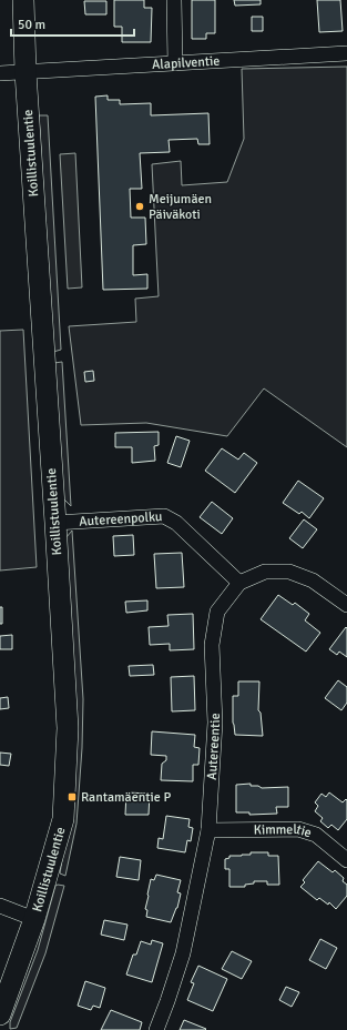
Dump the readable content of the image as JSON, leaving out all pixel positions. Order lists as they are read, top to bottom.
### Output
{
  "streets": {
    "street": [
      "Alapilventie",
      "Koillistuulentie",
      "Autereenpolku",
      "Autereentie",
      "Kimmeltie"
    ]
  },
  "crossings": [
    ["Alapilventie", "Koillistuulentie"],
    ["Koillistuulentie", "Autereenpolku"],
    ["Autereenpolku", "Autereentie"],
    ["Autereentie", "Kimmeltie"]
  ],
  "places": {
    "other": ["Meijumäen Päiväkoti"],
    "transit": ["Rantamäentie P"]
  },
  "scale_bar": "50 m"
}
